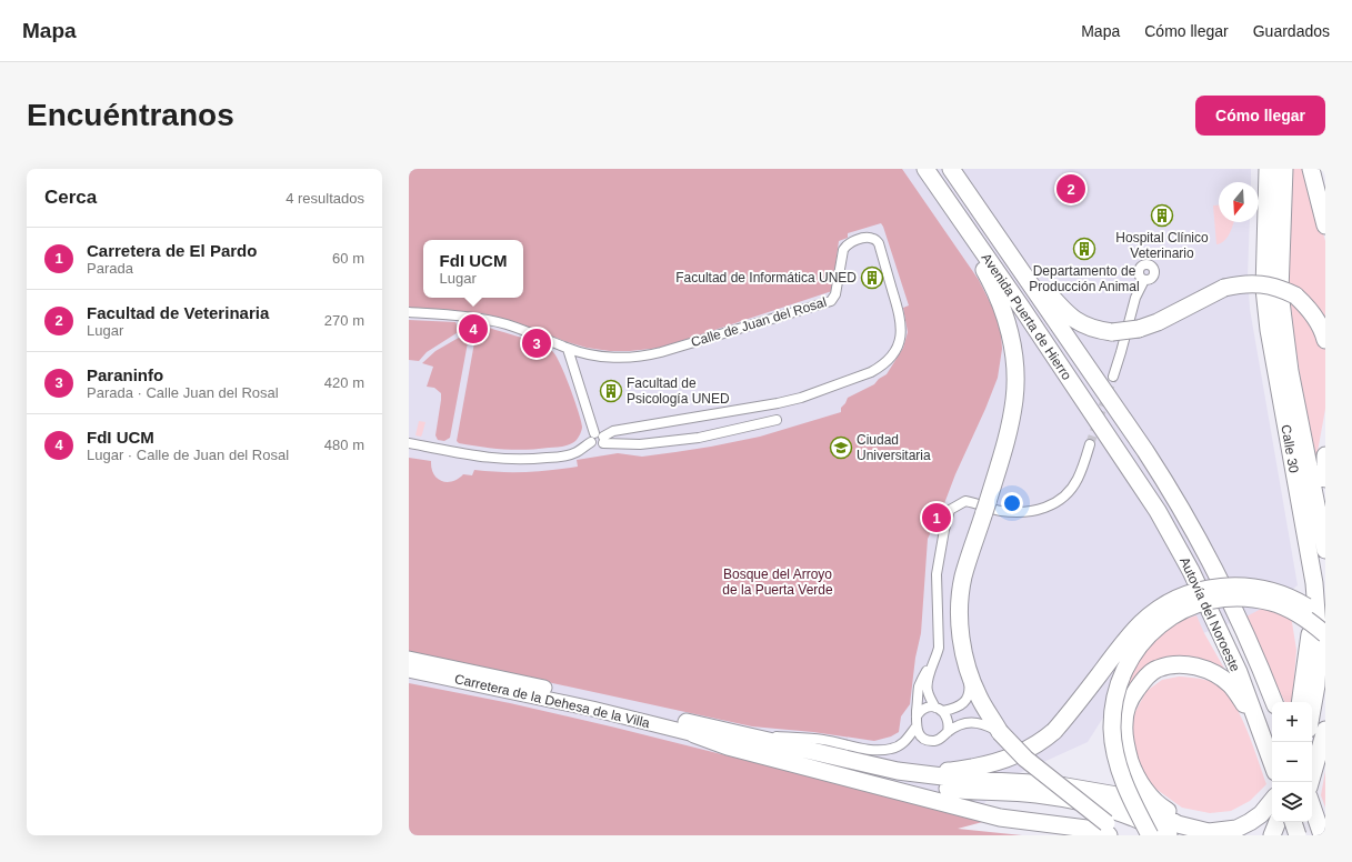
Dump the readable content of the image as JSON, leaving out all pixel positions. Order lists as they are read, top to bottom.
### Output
{
  "streets": {
    "highway": ["Avenida Puerta de Hierro", "Calle 30", "Autovía del Noroeste"],
    "main road": ["Carretera de la Dehesa de la Villa"],
    "street": ["Calle de Juan del Rosal"]
  },
  "crossings": [
    ["Avenida Puerta de Hierro", "Autovía del Noroeste"]
  ],
  "parks": ["Bosque del Arroyo de la Puerta Verde"],
  "places": {
    "building": [
      "Hospital Clínico Veterinario",
      "Departamento de Producción Animal",
      "Facultad de Informática UNED",
      "Facultad de Psicología UNED"
    ],
    "school or university": ["Ciudad Universitaria"]
  },
  "north": "bottom",
  "page": {
    "header": "Mapa",
    "nav": ["Mapa", "Cómo llegar", "Guardados"],
    "buttons": "Cómo llegar",
    "title": "Encuéntranos",
    "heading": ["Cerca", "4 resultados"],
    "pins": [
      "2",
      "4",
      "3",
      "1"
    ],
    "list": [
      {
        "mark": "1",
        "name": "Carretera de El Pardo",
        "note": "Parada",
        "value": "60 m"
      },
      {
        "mark": "2",
        "name": "Facultad de Veterinaria",
        "note": "Lugar",
        "value": "270 m"
      },
      {
        "mark": "3",
        "name": "Paraninfo",
        "note": "Parada · Calle Juan del Rosal",
        "value": "420 m"
      },
      {
        "mark": "4",
        "name": "FdI UCM",
        "note": "Lugar · Calle de Juan del Rosal",
        "value": "480 m"
      }
    ],
    "popup": ["FdI UCM", "Lugar"],
    "map_buttons": ["+", "−"]
  }
}
